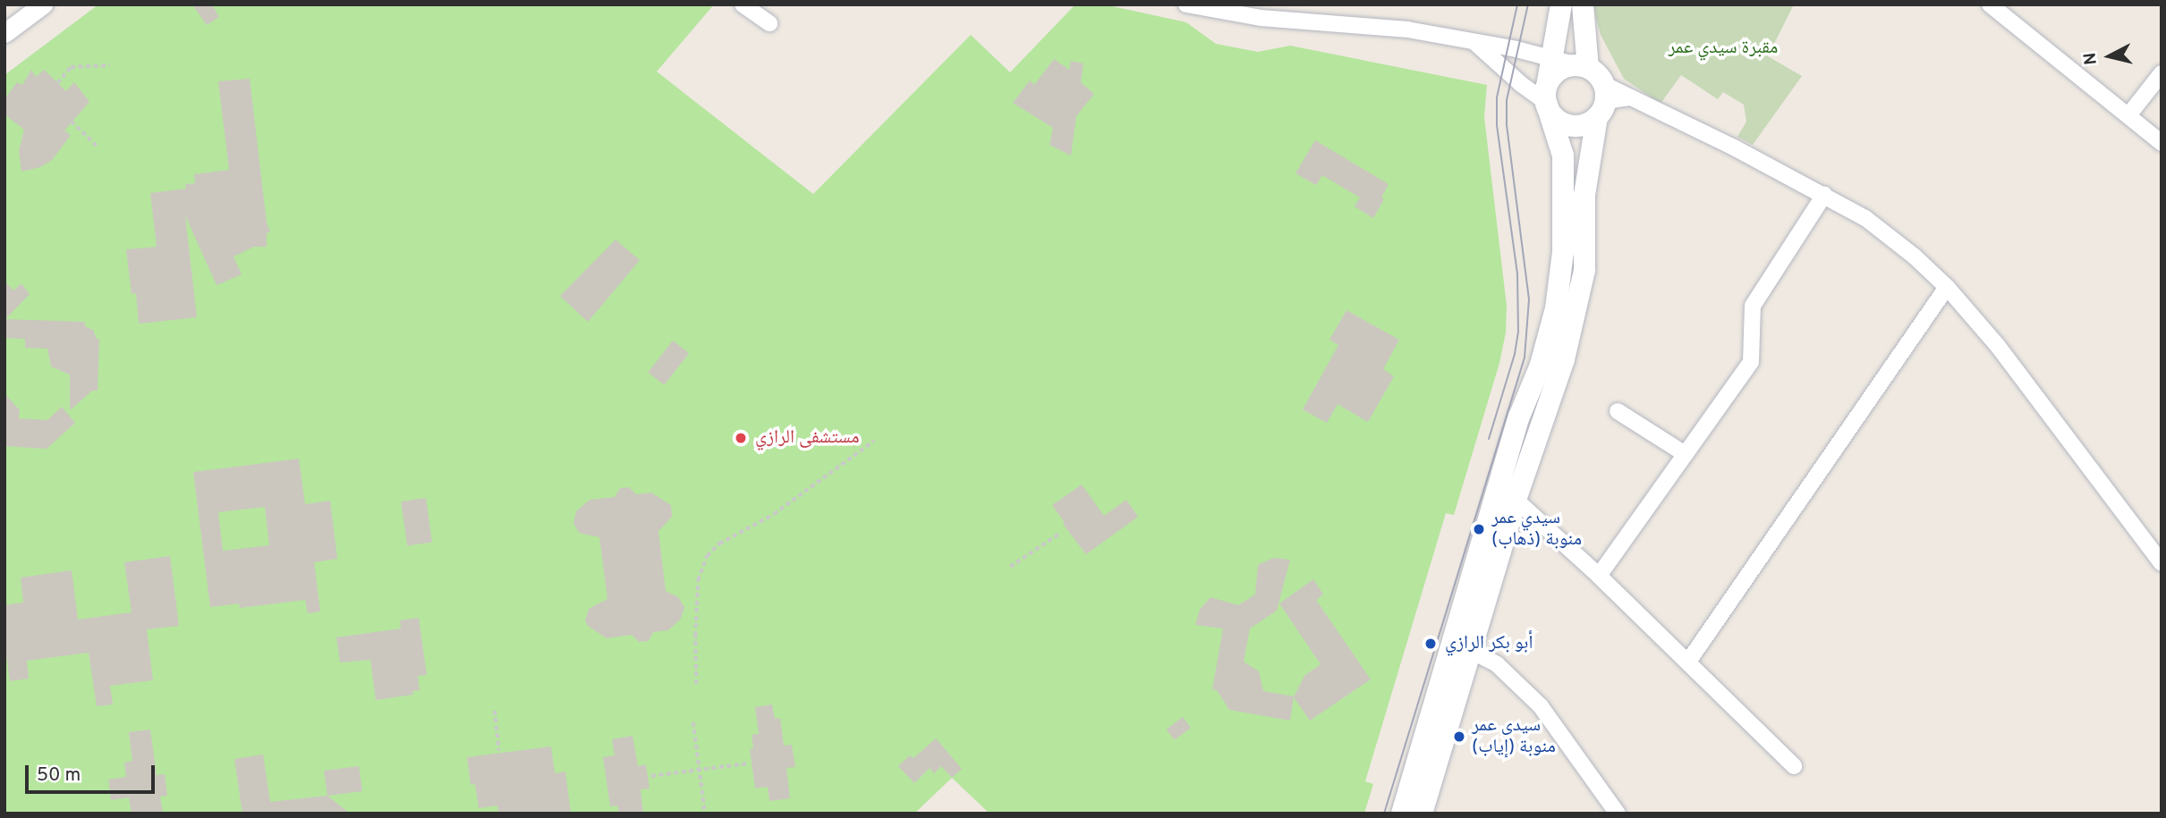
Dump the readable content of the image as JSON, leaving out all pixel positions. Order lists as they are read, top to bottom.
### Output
{
  "parks": ["مقبرة سيدي عمر"],
  "places": [
    "مستشفى الرازي",
    "سيدي عمر منوبة (ذهاب)",
    "أبو بكر الرازي",
    "سيدي عمر منوبة (إياب)"
  ],
  "scale_bar": "50 m",
  "north": "left"
}
